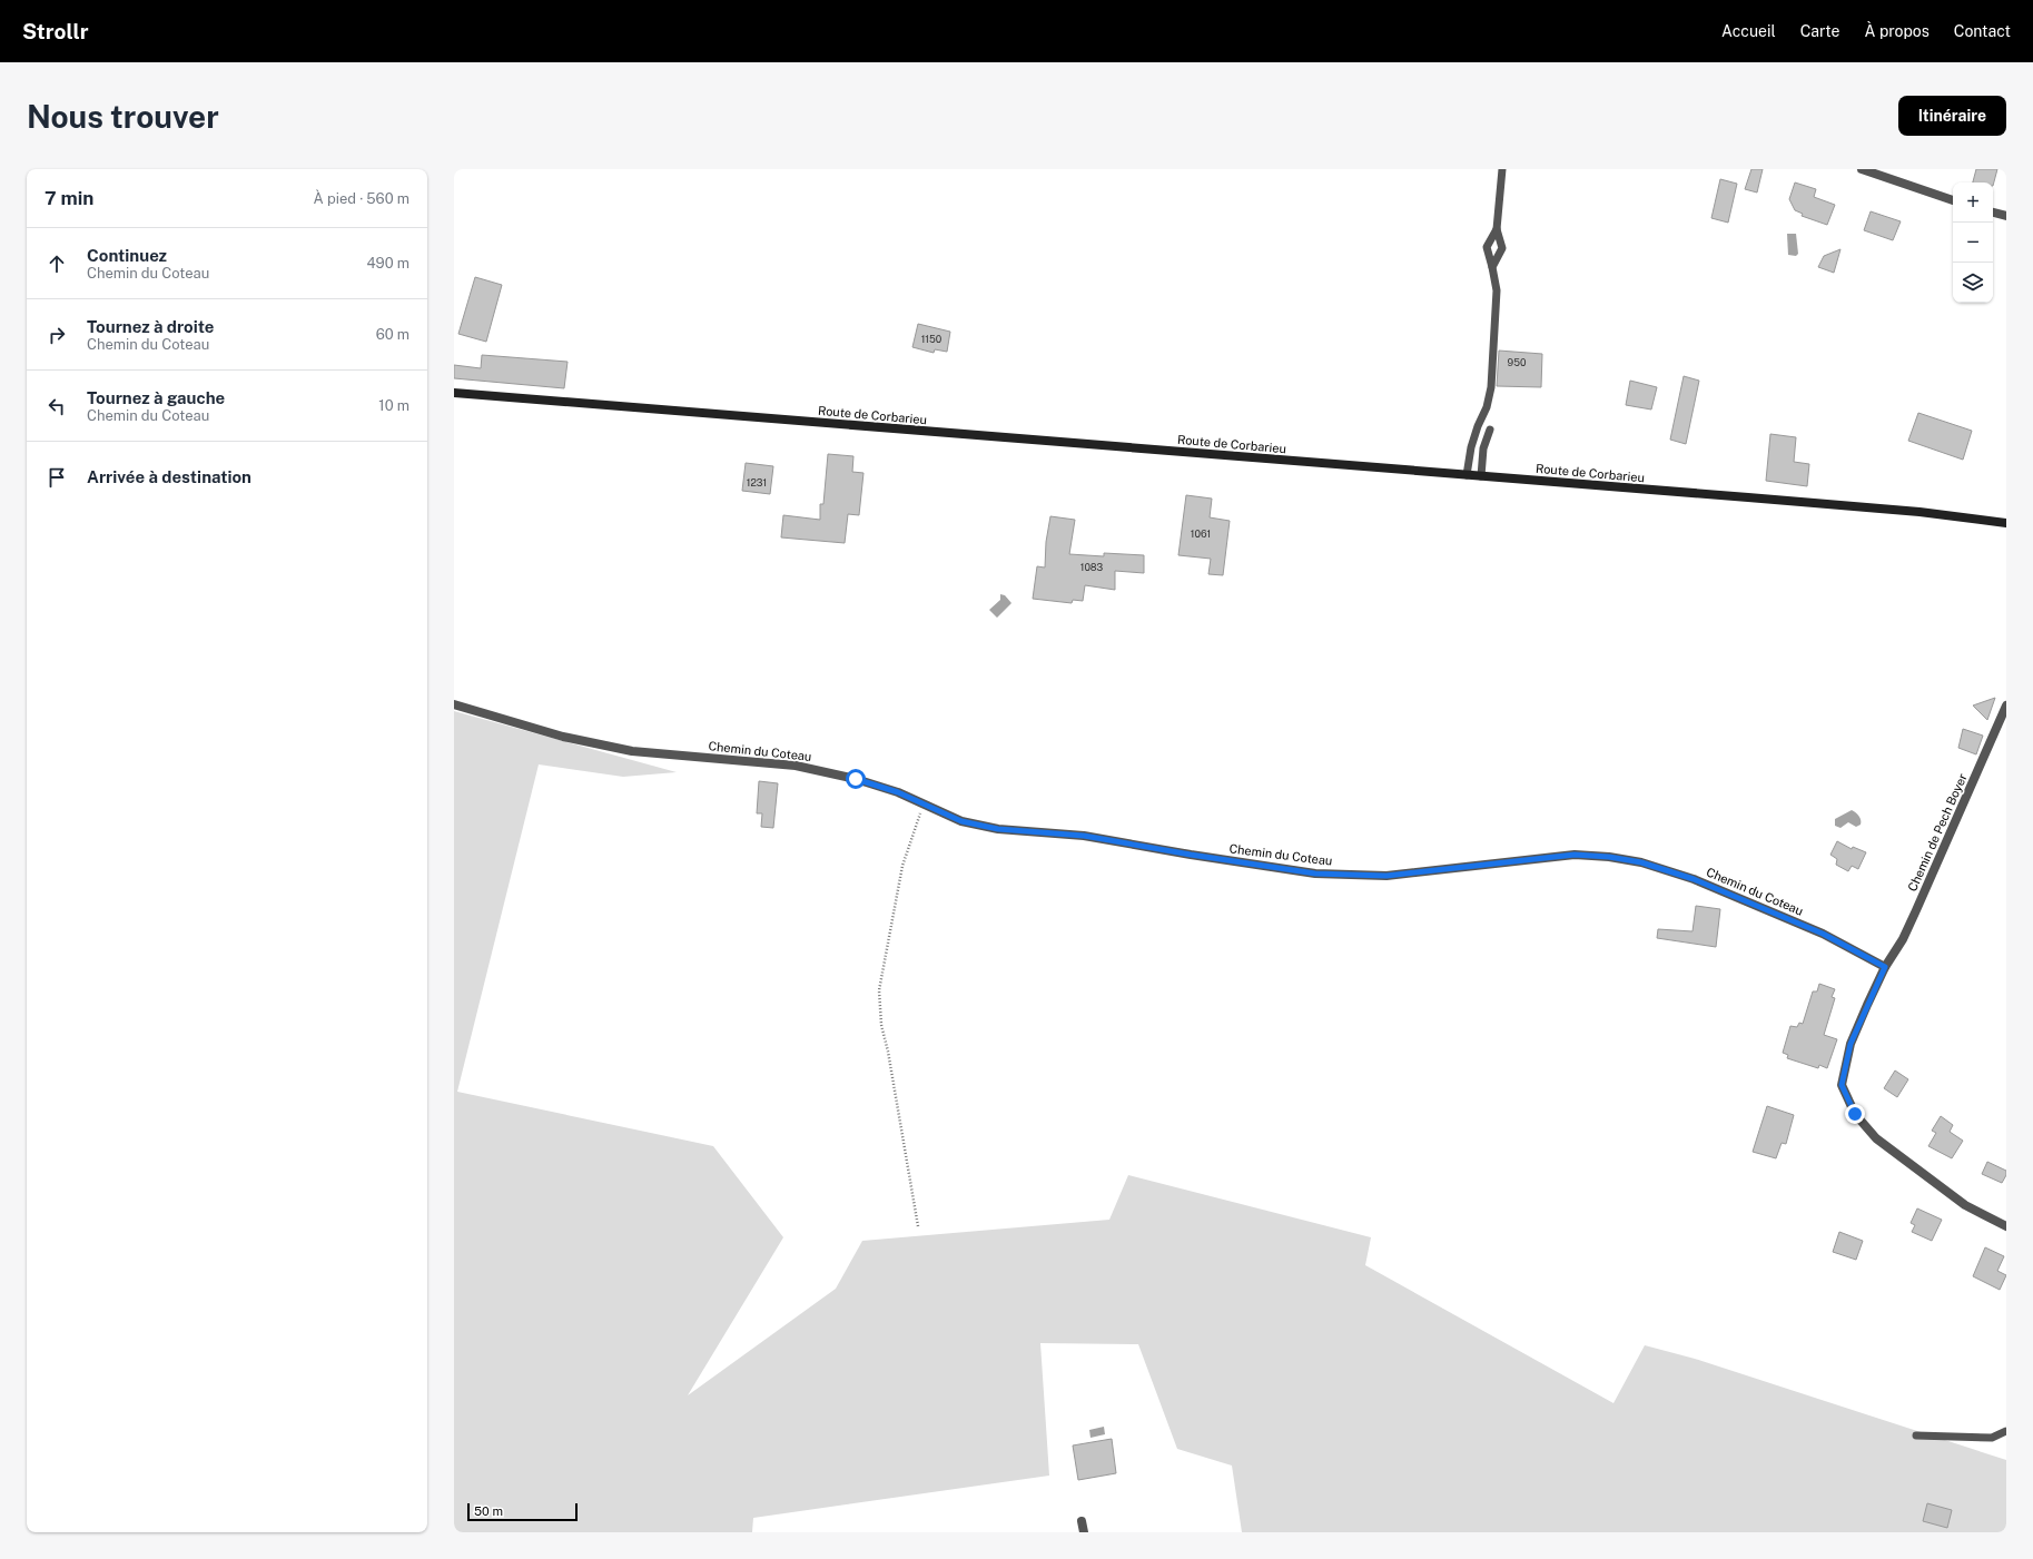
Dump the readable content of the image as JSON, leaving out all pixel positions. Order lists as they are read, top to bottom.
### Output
{
  "streets": {
    "main road": ["Route de Corbarieu"],
    "street": ["Chemin du Coteau", "Chemin de Pech Boyer"]
  },
  "crossings": [
    ["Chemin du Coteau", "Chemin de Pech Boyer"]
  ],
  "house_numbers": [
    "1150",
    "950",
    "1231",
    "1061",
    "1083"
  ],
  "scale_bar": "50 m",
  "page": {
    "header": "Strollr",
    "nav": [
      "Accueil",
      "Carte",
      "À propos",
      "Contact"
    ],
    "buttons": "Itinéraire",
    "title": "Nous trouver",
    "heading": ["7 min", "À pied · 560 m"],
    "map_buttons": ["+", "−"],
    "list": [
      ["Continuez", "Chemin du Coteau", "490 m"],
      ["Tournez à droite", "Chemin du Coteau", "60 m"],
      ["Tournez à gauche", "Chemin du Coteau", "10 m"],
      "Arrivée à destination"
    ],
    "scale": "50 m"
  }
}
